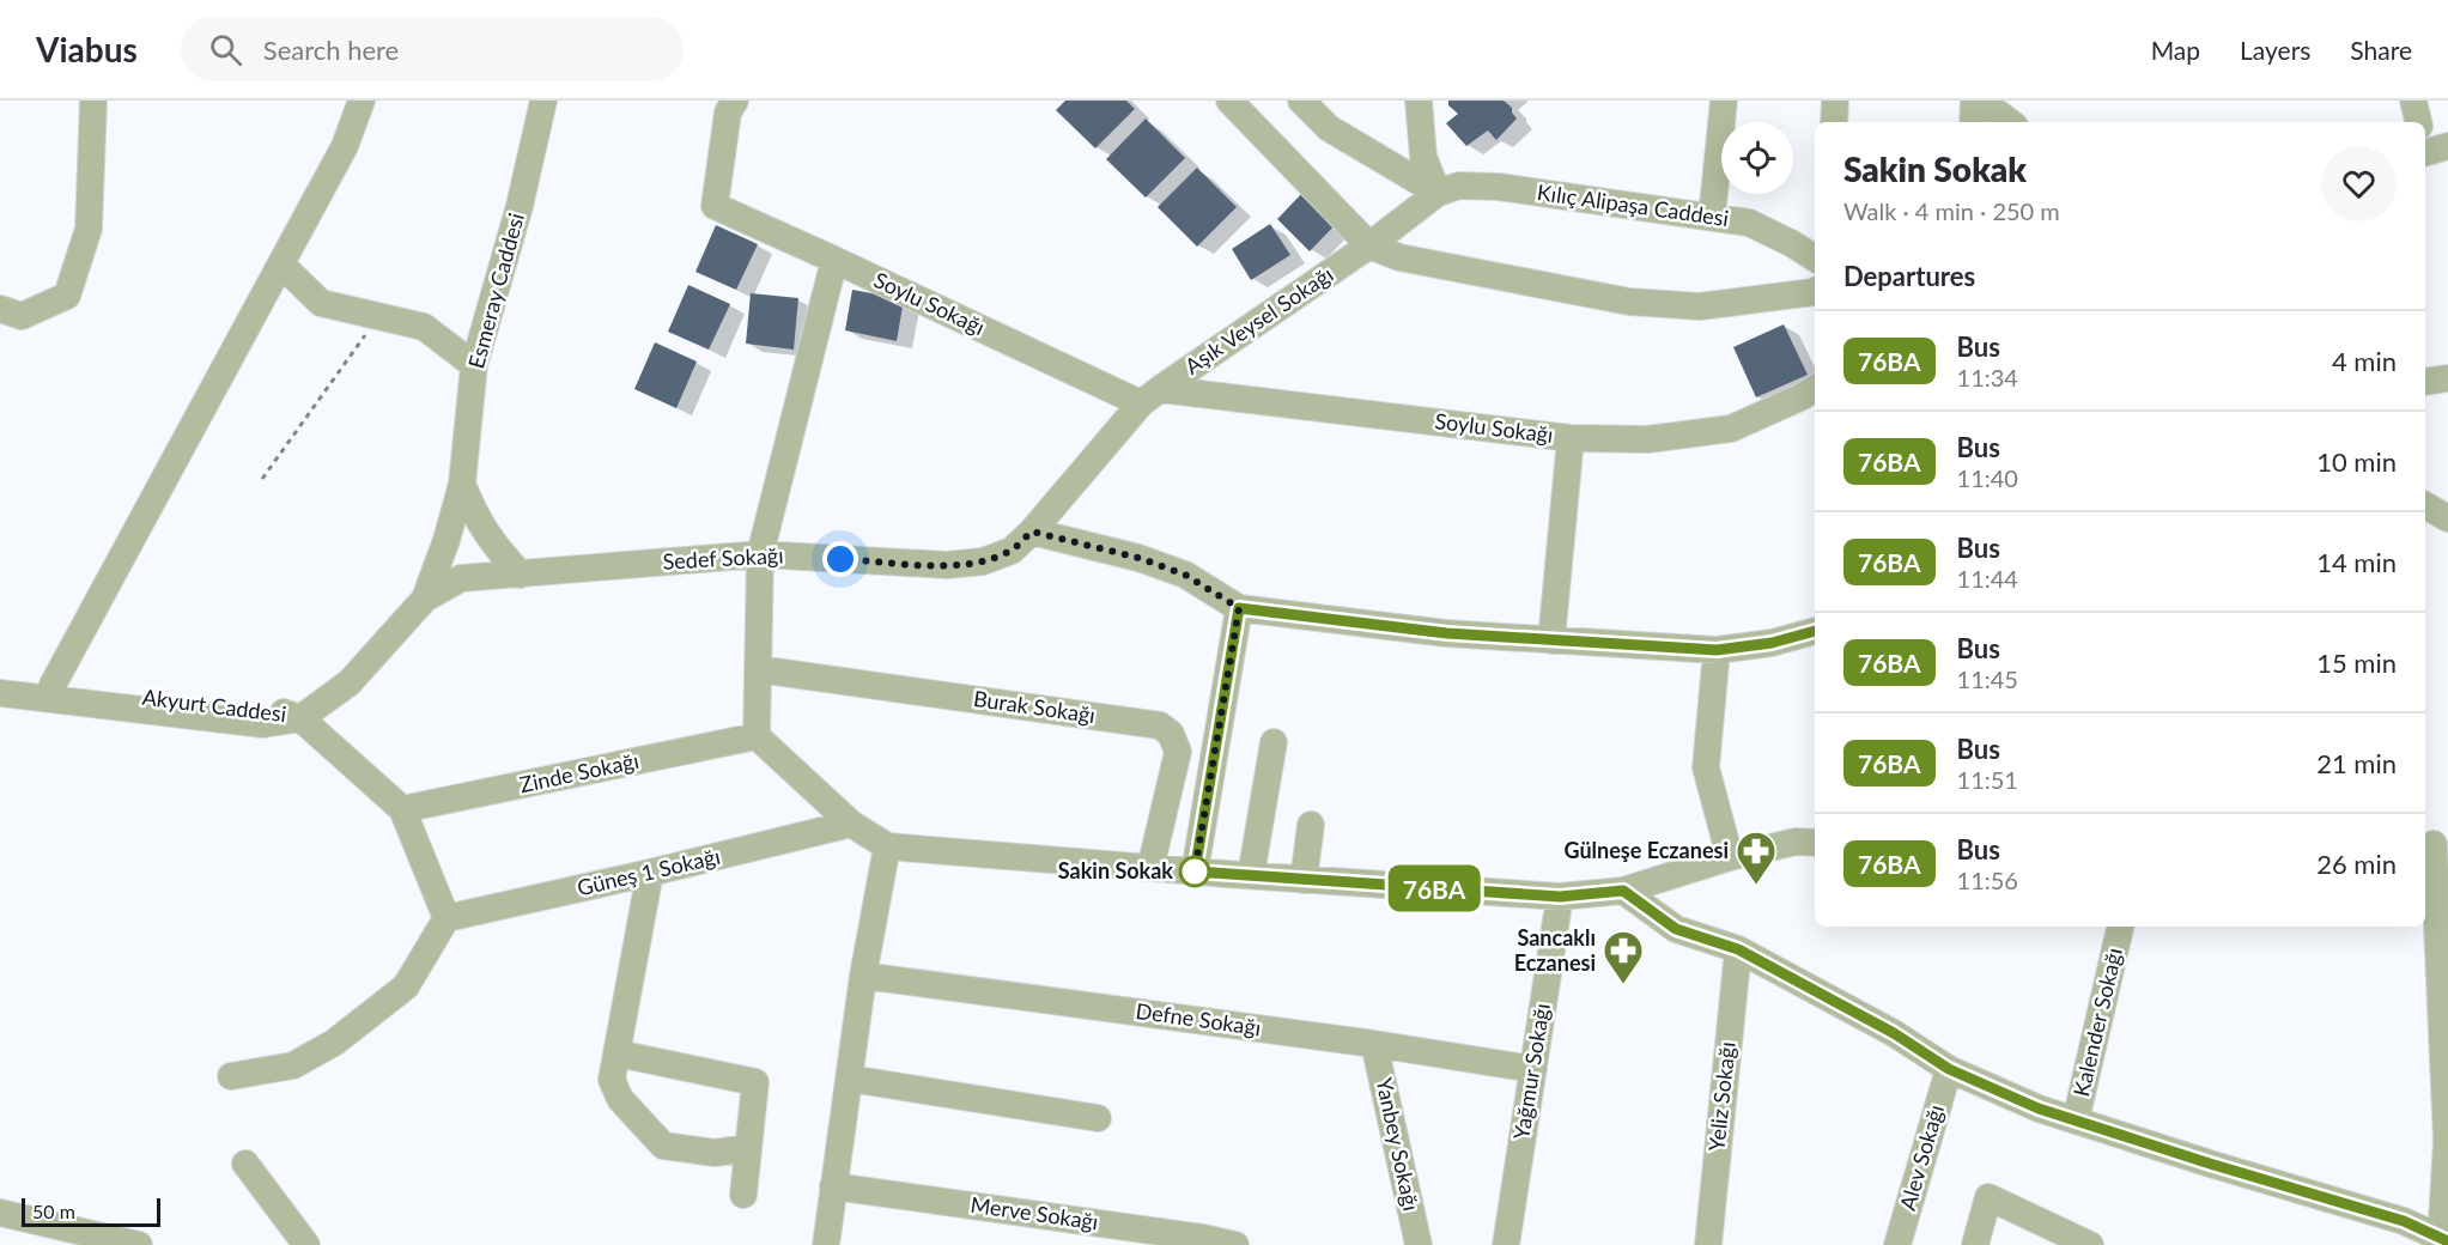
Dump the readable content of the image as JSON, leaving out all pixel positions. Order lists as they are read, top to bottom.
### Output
{
  "streets": {
    "street": [
      "Kılıç Alipaşa Caddesi",
      "Esmeray Caddesi",
      "Soylu Sokağı",
      "Aşık Veysel Sokağı",
      "Sedef Sokağı",
      "Akyurt Caddesi",
      "Burak Sokağı",
      "Zinde Sokağı",
      "Güneş 1 Sokağı",
      "Defne Sokağı",
      "Kalender Sokağı",
      "Yağmur Sokağı",
      "Yeliz Sokağı",
      "Yanbey Sokağı",
      "Alev Sokağı",
      "Merve Sokağı"
    ]
  },
  "crossings": [
    ["Kılıç Alipaşa Caddesi", "Aşık Veysel Sokağı"],
    ["Esmeray Caddesi", "Sedef Sokağı"],
    ["Soylu Sokağı", "Aşık Veysel Sokağı"],
    ["Aşık Veysel Sokağı", "Sedef Sokağı"],
    ["Sedef Sokağı", "Akyurt Caddesi"],
    ["Defne Sokağı", "Yağmur Sokağı"],
    ["Defne Sokağı", "Yanbey Sokağı"]
  ],
  "places": {
    "other": ["Sakin Sokak"],
    "pharmacy": ["Gülneşe Eczanesi", "Sancaklı Eczanesi"]
  },
  "lines": ["bus line 76BA"],
  "scale_bar": "50 m",
  "page": {
    "header": "Viabus",
    "search": "Search here",
    "nav": ["Map", "Layers", "Share"],
    "on_map": "76BA",
    "heading": [
      ["Sakin Sokak", "Walk · 4 min · 250 m"],
      "Departures"
    ],
    "list": [
      {
        "mark": "76BA",
        "name": "Bus",
        "note": "11:34",
        "value": "4 min"
      },
      {
        "mark": "76BA",
        "name": "Bus",
        "note": "11:40",
        "value": "10 min"
      },
      {
        "mark": "76BA",
        "name": "Bus",
        "note": "11:44",
        "value": "14 min"
      },
      {
        "mark": "76BA",
        "name": "Bus",
        "note": "11:45",
        "value": "15 min"
      },
      {
        "mark": "76BA",
        "name": "Bus",
        "note": "11:51",
        "value": "21 min"
      },
      {
        "mark": "76BA",
        "name": "Bus",
        "note": "11:56",
        "value": "26 min"
      }
    ],
    "scale": "50 m"
  }
}
